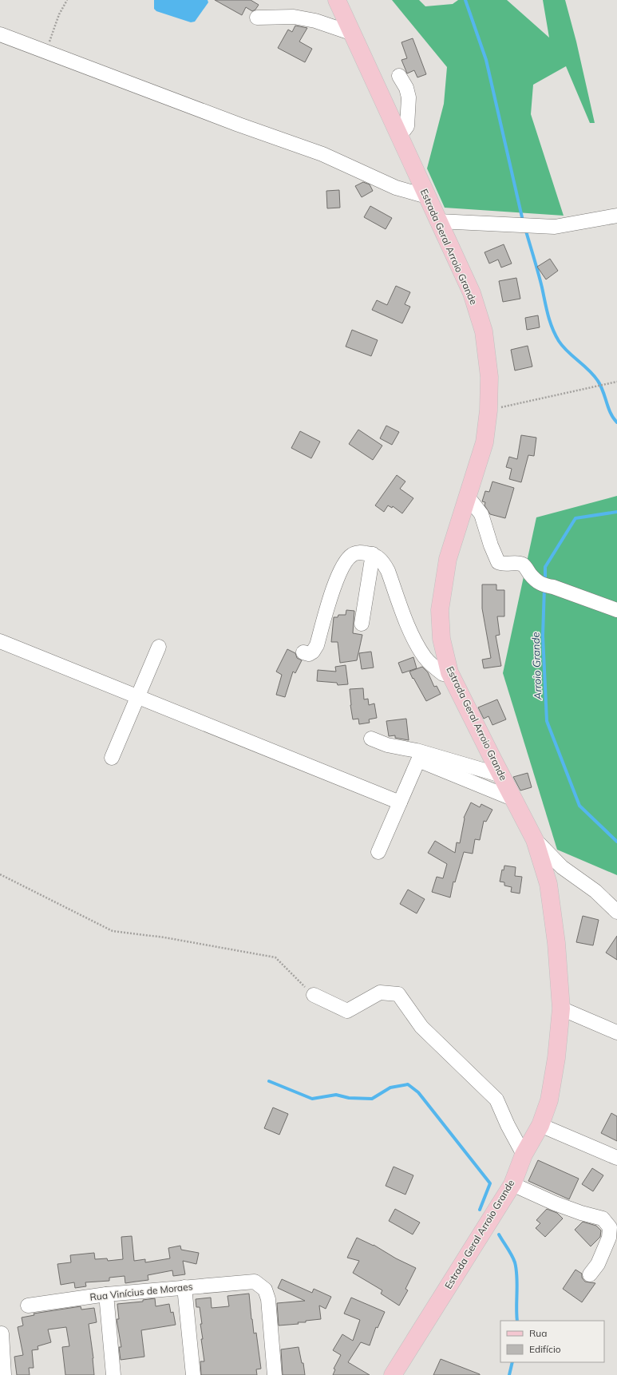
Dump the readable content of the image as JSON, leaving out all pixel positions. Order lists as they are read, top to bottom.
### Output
{
  "streets": {
    "main road": ["Estrada Geral Arroio Grande"],
    "street": ["Rua Vinícius de Moraes"]
  },
  "water": ["Arroio Grande"],
  "legend": ["Rua", "Edifício"]
}
